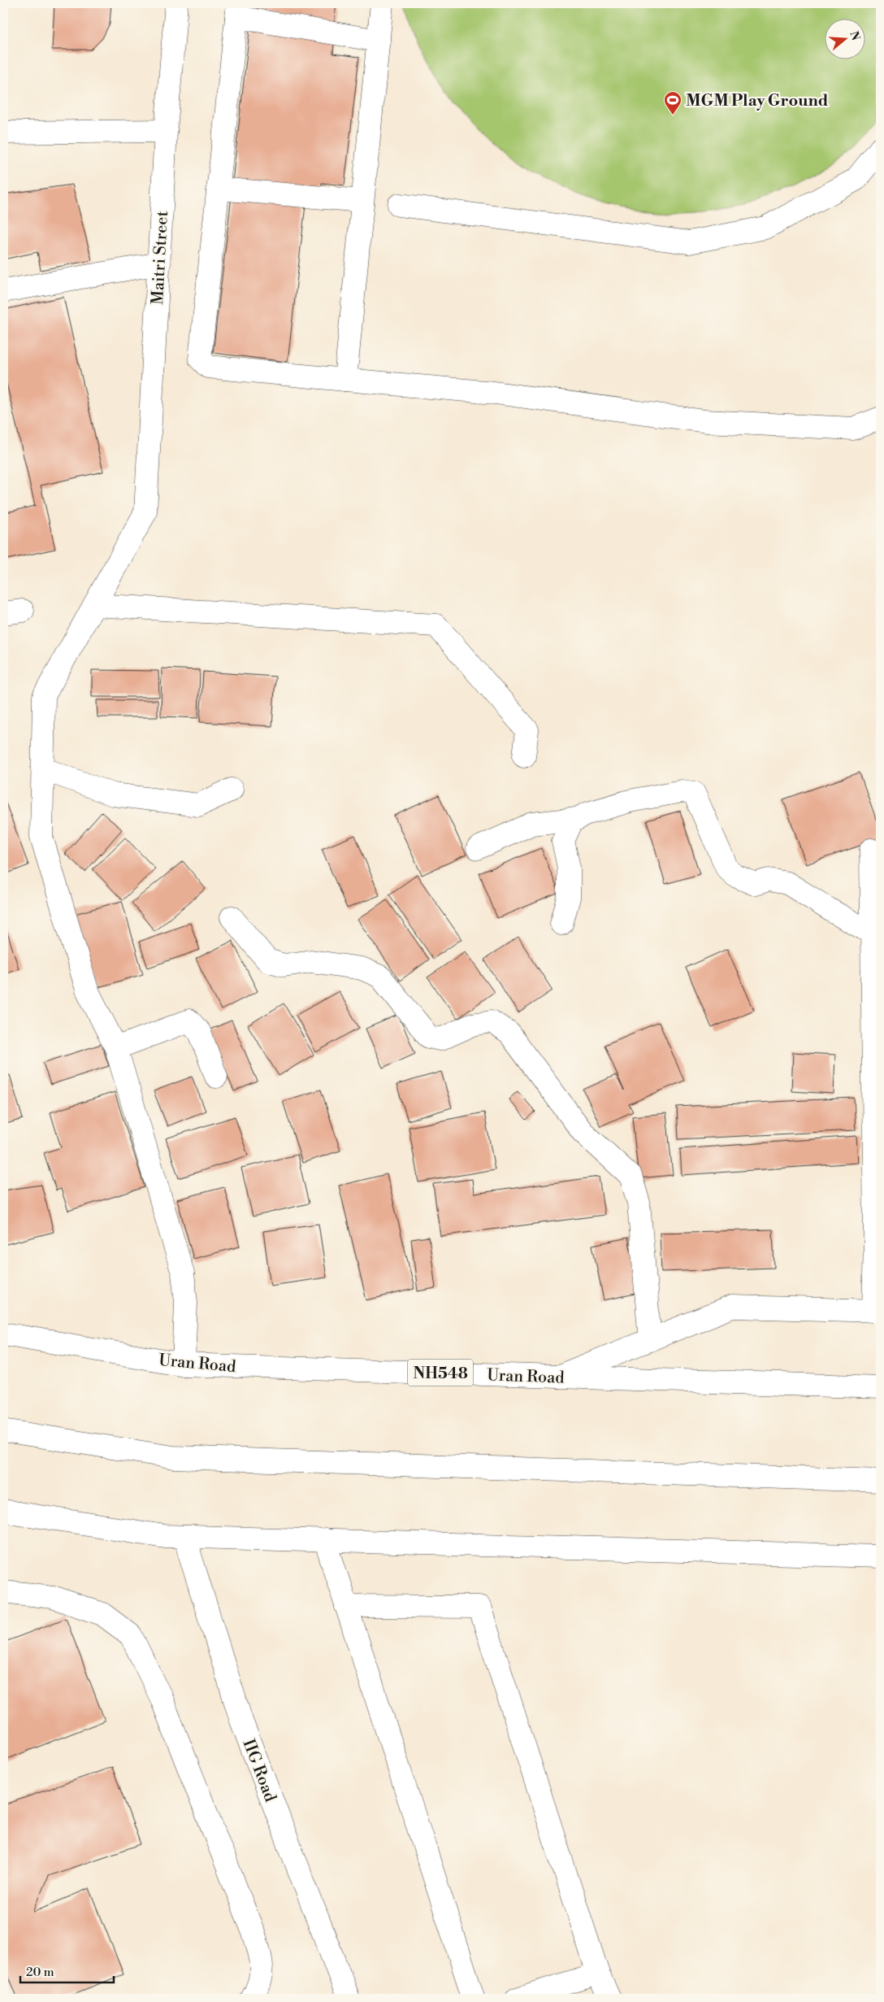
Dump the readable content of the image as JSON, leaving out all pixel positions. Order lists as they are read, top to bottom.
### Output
{
  "streets": {
    "main road": [
      "Maitri Street",
      "Uran Road",
      "NH548",
      "IIG Road"
    ]
  },
  "places": {
    "sports": ["MGM Play Ground"]
  },
  "scale_bar": "20 m",
  "north": "right"
}
